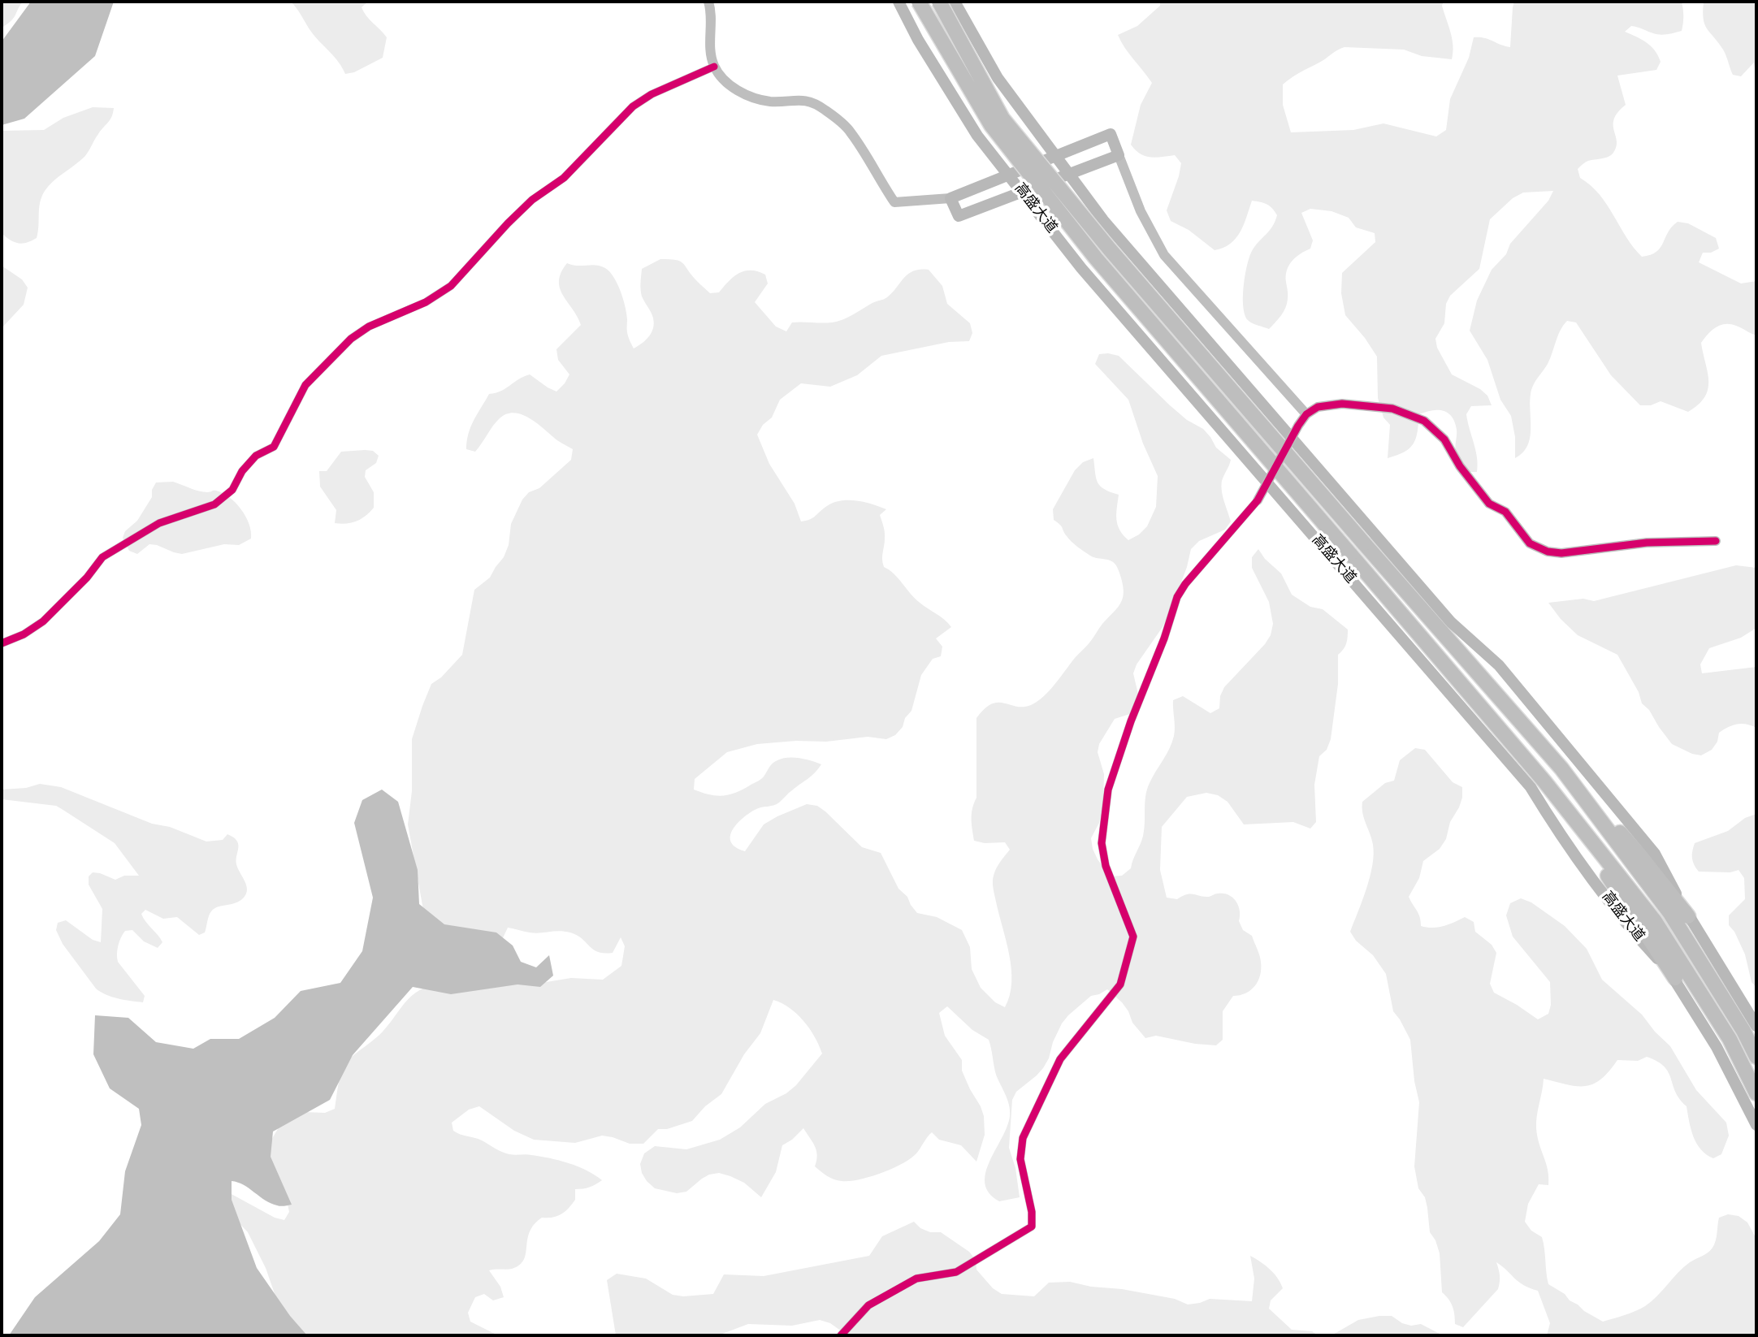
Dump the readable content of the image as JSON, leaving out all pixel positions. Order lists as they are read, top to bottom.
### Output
{
  "streets": {
    "highway": ["高盛大道"]
  }
}
